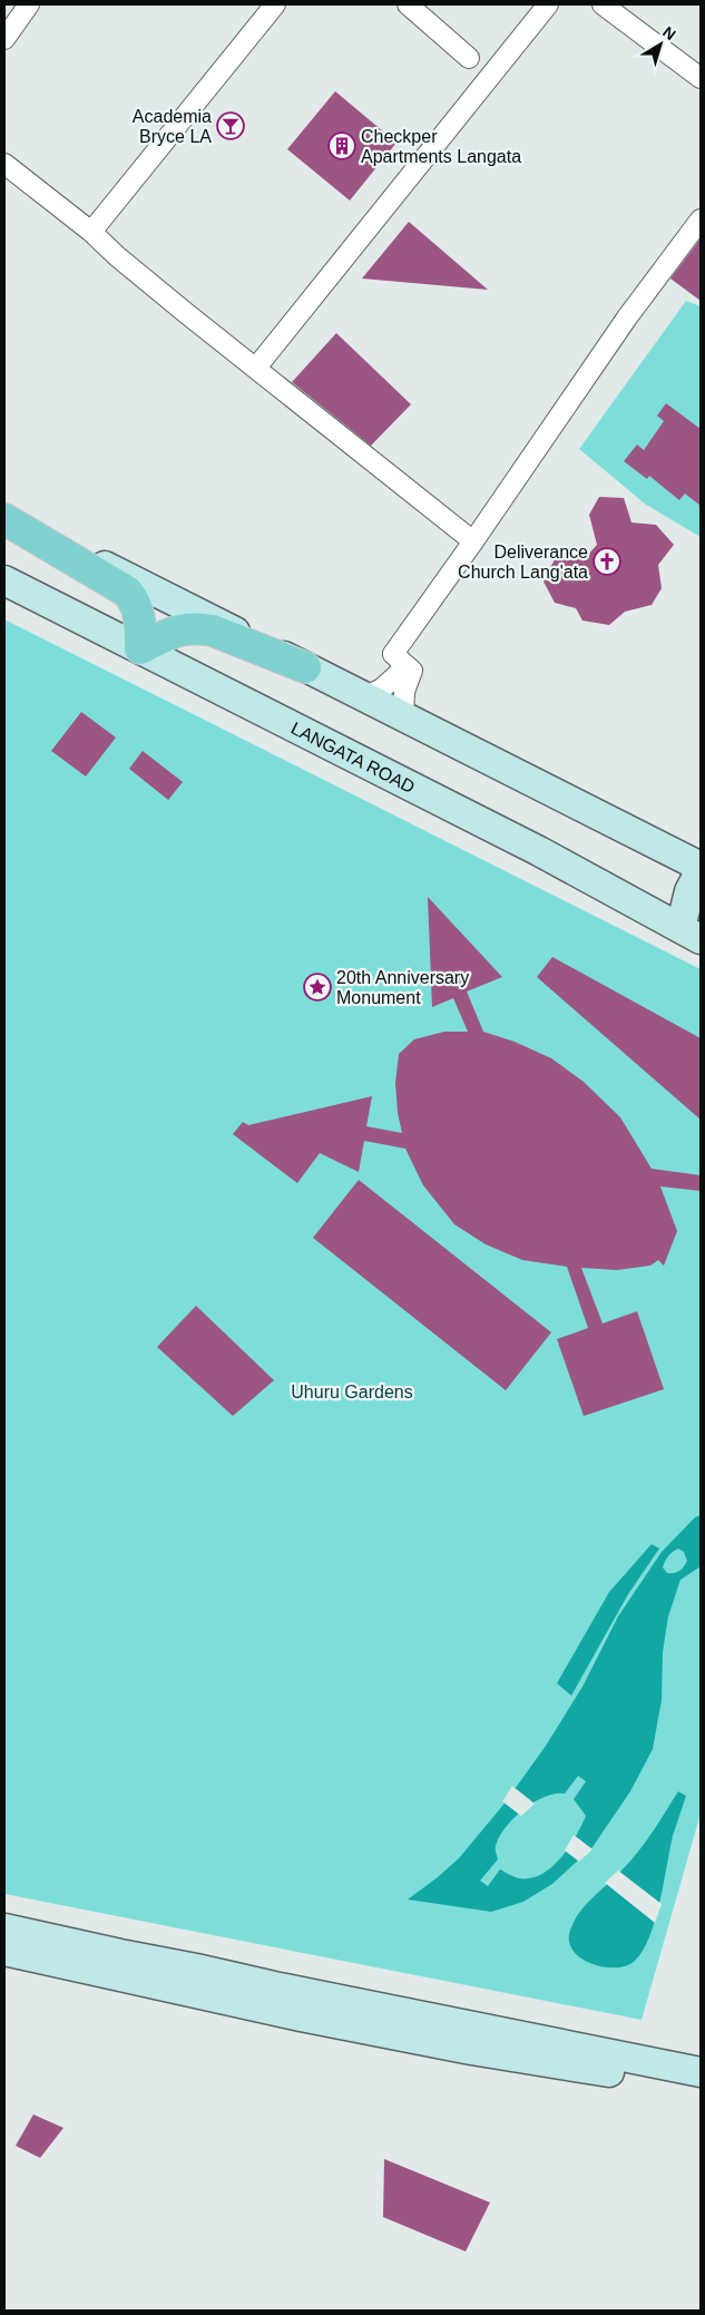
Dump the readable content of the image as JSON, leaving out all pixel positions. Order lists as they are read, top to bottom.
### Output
{
  "streets": {
    "main road": ["LANGATA ROAD"]
  },
  "parks": ["Uhuru Gardens"],
  "places": {
    "bar": ["Academia Bryce LA"],
    "building": ["Checkper Apartments Langata"],
    "church": ["Deliverance Church Lang'ata"],
    "place": ["20th Anniversary Monument"]
  },
  "north": "top right"
}
